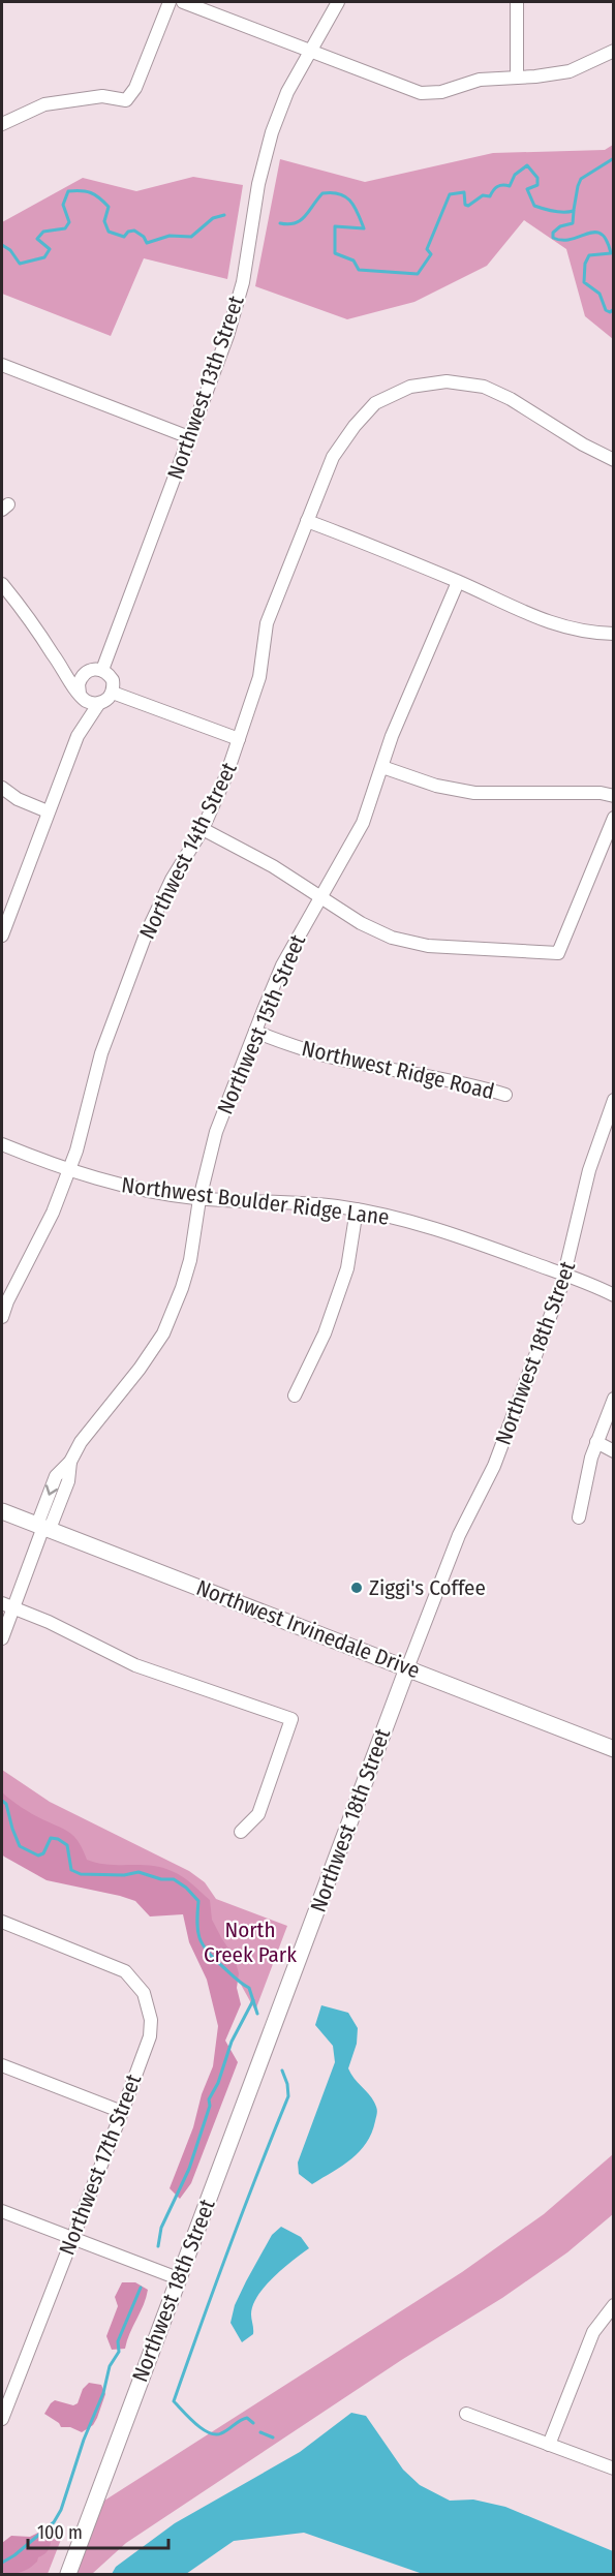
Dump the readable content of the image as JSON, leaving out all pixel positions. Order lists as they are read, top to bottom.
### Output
{
  "streets": {
    "main road": ["Northwest 18th Street", "Northwest Irvinedale Drive"],
    "street": [
      "Northwest 13th Street",
      "Northwest 14th Street",
      "Northwest 15th Street",
      "Northwest Ridge Road",
      "Northwest Boulder Ridge Lane",
      "Northwest 17th Street"
    ]
  },
  "crossings": [
    ["Northwest 14th Street", "Northwest Boulder Ridge Lane"],
    ["Northwest 15th Street", "Northwest Ridge Road"],
    ["Northwest 15th Street", "Northwest Boulder Ridge Lane"],
    ["Northwest 15th Street", "Northwest Irvinedale Drive"],
    ["Northwest Boulder Ridge Lane", "Northwest 18th Street"],
    ["Northwest 18th Street", "Northwest Irvinedale Drive"]
  ],
  "parks": ["North Creek Park"],
  "places": ["Ziggi's Coffee"],
  "scale_bar": "100 m"
}
